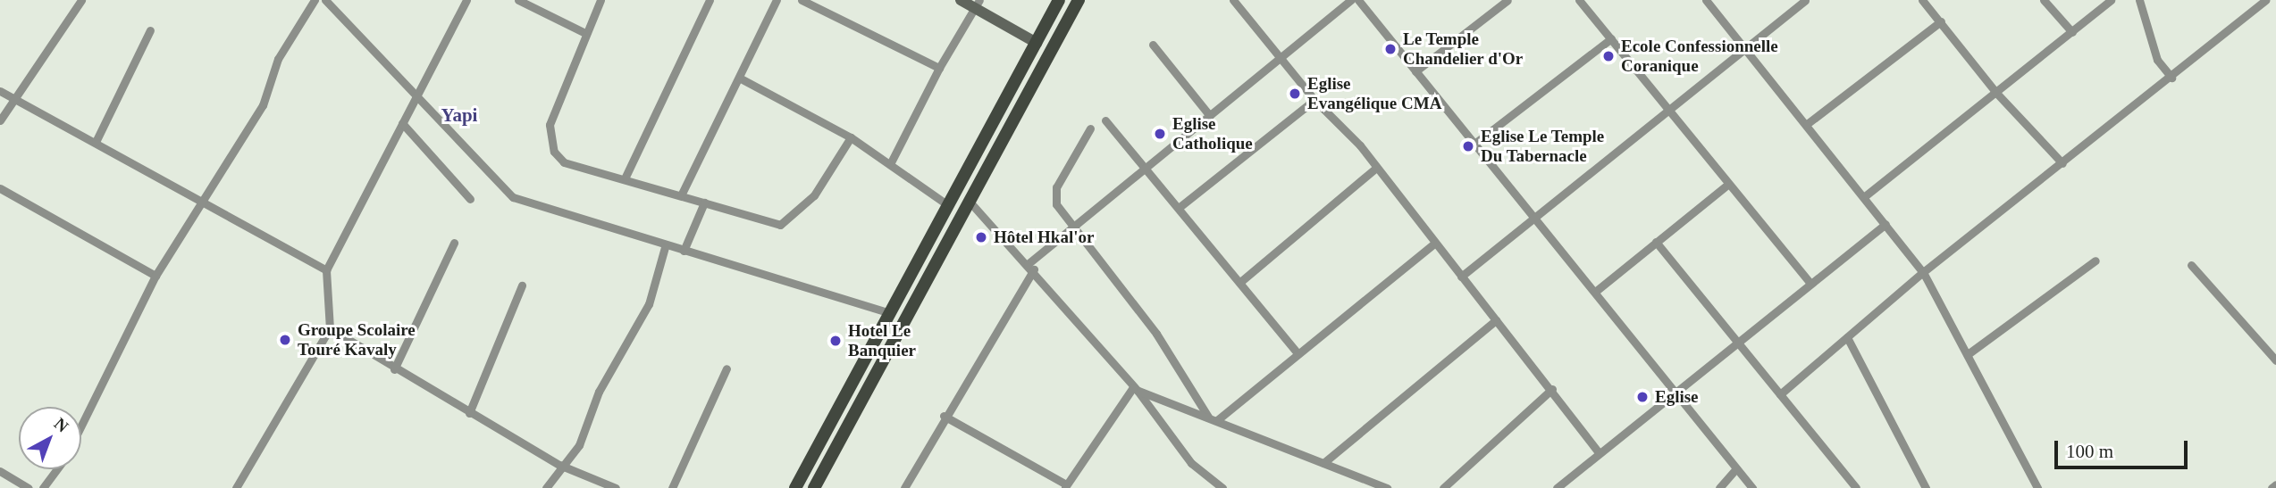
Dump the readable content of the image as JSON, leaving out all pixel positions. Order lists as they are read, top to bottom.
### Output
{
  "districts": ["Yapi"],
  "places": [
    "Le Temple Chandelier d'Or",
    "Ecole Confessionnelle Coranique",
    "Eglise Evangélique CMA",
    "Eglise Catholique",
    "Eglise Le Temple Du Tabernacle",
    "Hôtel Hkal'or",
    "Groupe Scolaire Touré Kavaly",
    "Hotel Le Banquier",
    "Eglise"
  ],
  "scale_bar": "100 m",
  "north": "top right"
}
